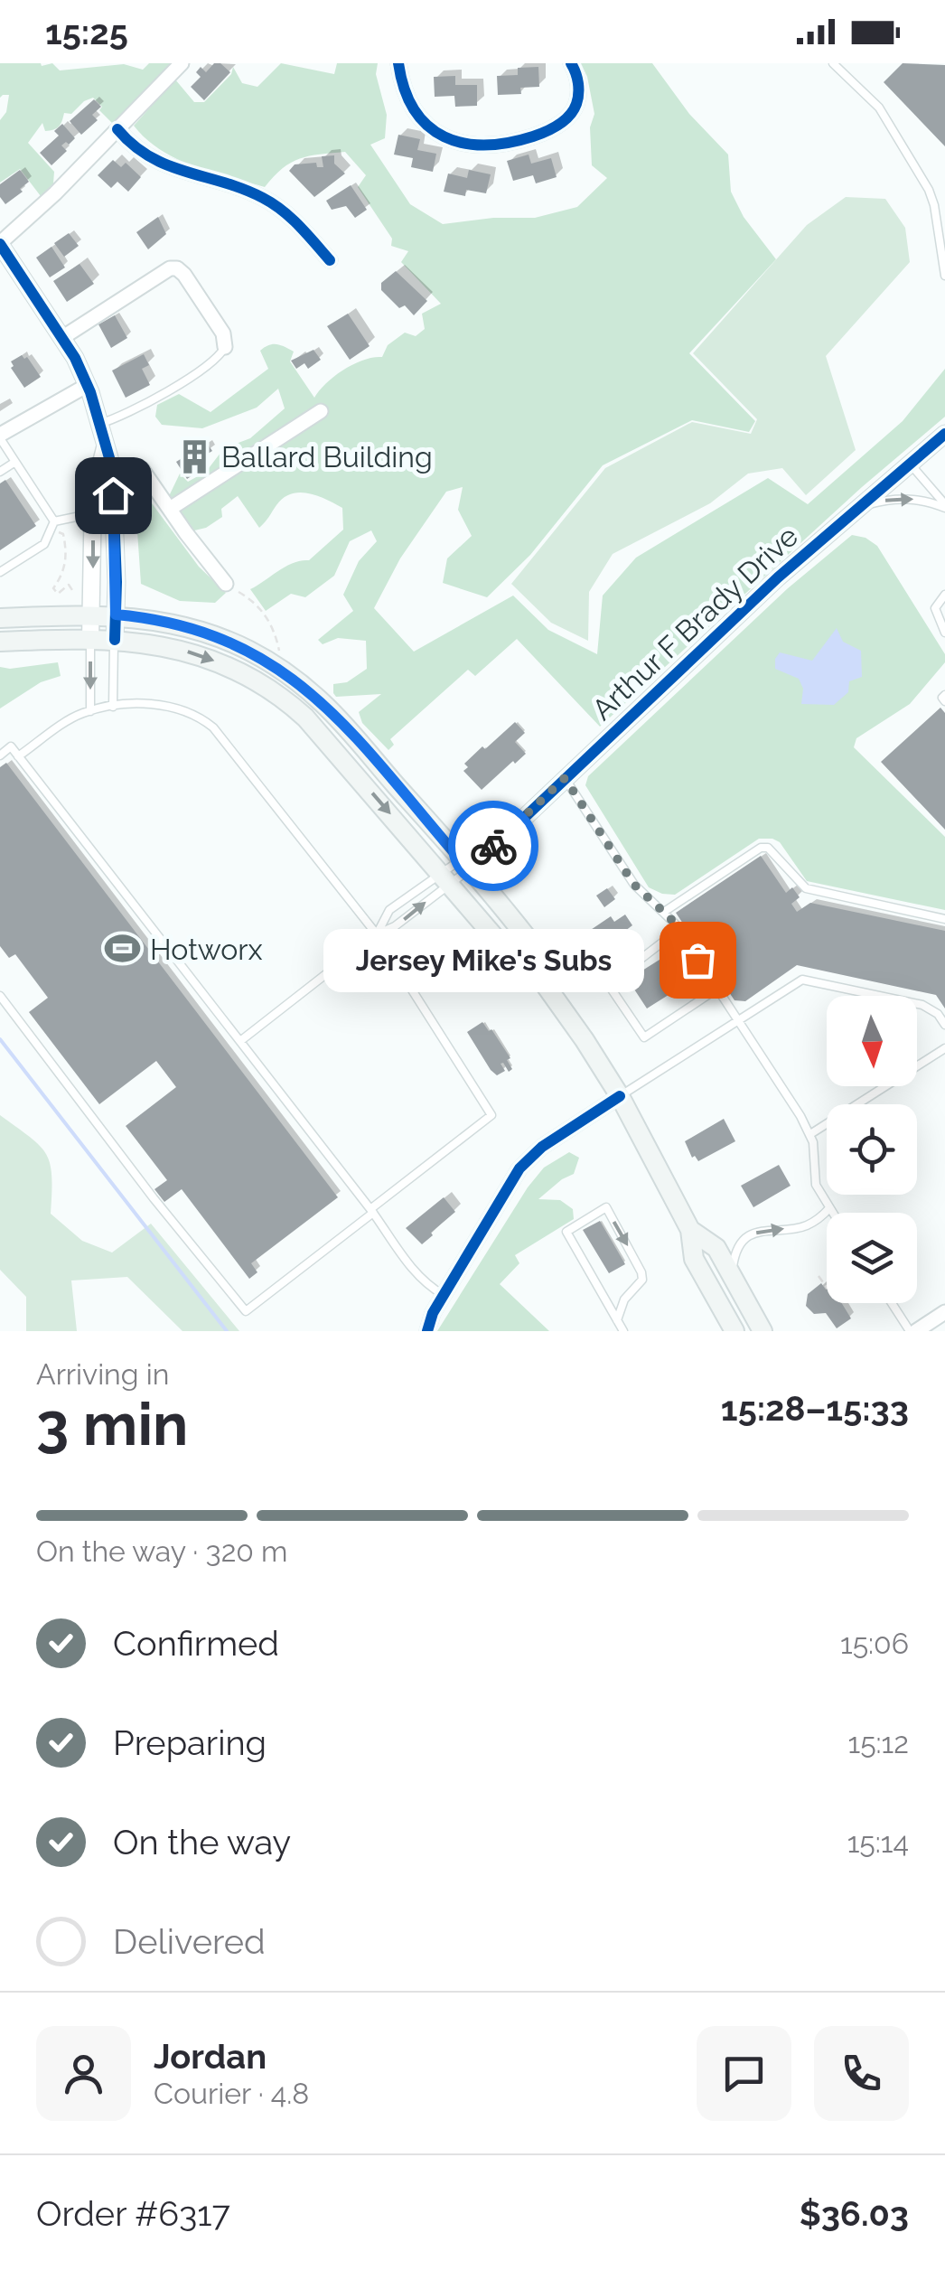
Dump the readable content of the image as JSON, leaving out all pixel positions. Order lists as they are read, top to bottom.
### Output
{
  "streets": {
    "street": ["Arthur F Brady Drive"]
  },
  "places": {
    "building": ["Ballard Building"],
    "sports": ["Hotworx"],
    "other": ["Jersey Mike's Subs"]
  },
  "north": "bottom",
  "page": {
    "status": "15:25",
    "bubble": "Jersey Mike's Subs",
    "heading": ["3 min", "Arriving in", "15:28–15:33"],
    "panel": [
      "Jordan",
      "Courier · 4.8",
      "Order #6317",
      "$36.03"
    ],
    "bar": "On the way · 320 m",
    "list": [
      ["Confirmed", "15:06"],
      ["Preparing", "15:12"],
      ["On the way", "15:14"],
      "Delivered"
    ]
  }
}
